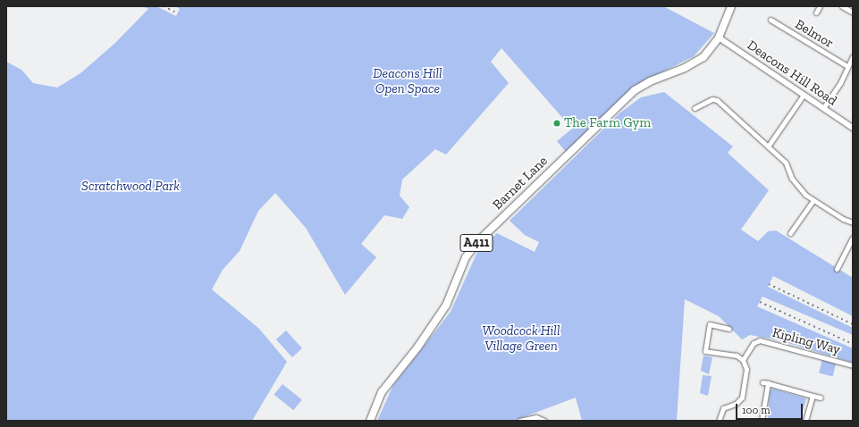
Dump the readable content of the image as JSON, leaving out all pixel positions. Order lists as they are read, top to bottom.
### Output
{
  "streets": {
    "main road": ["Barnet Lane", "A411"],
    "street": ["Belmor", "Deacons Hill Road", "Kipling Way"]
  },
  "crossings": [
    ["Deacons Hill Road", "Barnet Lane"]
  ],
  "parks": ["Deacons Hill Open Space", "Scratchwood Park", "Woodcock Hill Village Green"],
  "places": ["The Farm Gym"],
  "scale_bar": "100 m"
}
